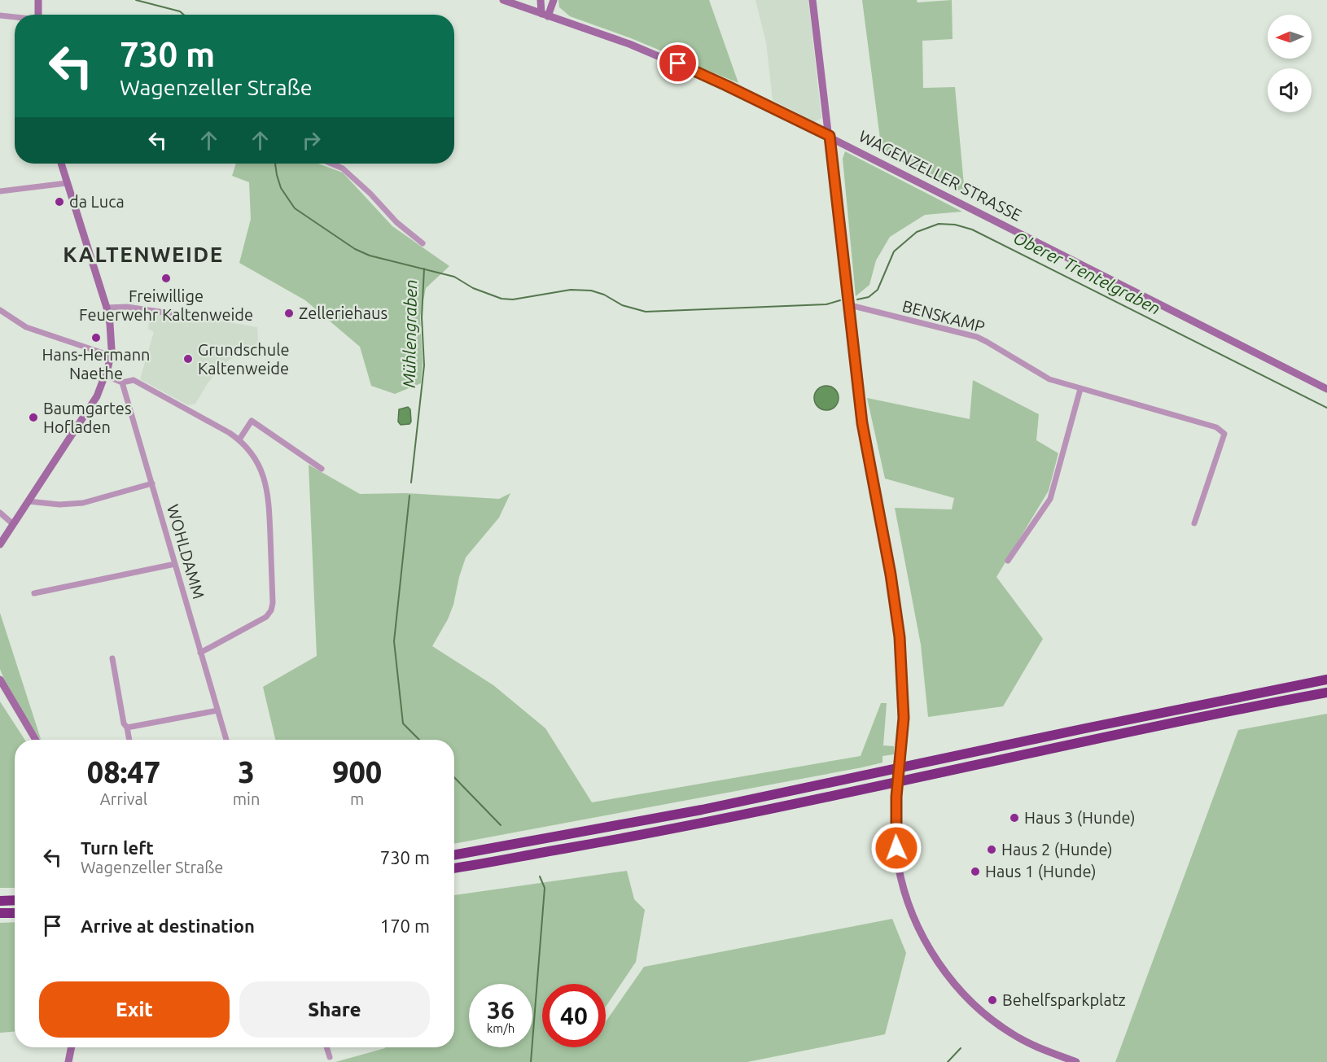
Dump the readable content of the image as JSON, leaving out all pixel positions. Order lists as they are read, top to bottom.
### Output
{
  "streets": {
    "street": ["WAGENZELLER STRASSE", "BENSKAMP", "WOHLDAMM"]
  },
  "districts": ["KALTENWEIDE"],
  "water": ["Oberer Trentelgraben", "Mühlengraben"],
  "places": [
    "da Luca",
    "Freiwillige Feuerwehr Kaltenweide",
    "Zelleriehaus",
    "Hans-Hermann Naethe",
    "Grundschule Kaltenweide",
    "Baumgartes Hofladen",
    "Haus 3 (Hunde)",
    "Haus 2 (Hunde)",
    "Haus 1 (Hunde)",
    "Behelfsparkplatz"
  ],
  "north": "left",
  "page": {
    "turn": ["730 m", "Wagenzeller Straße"],
    "eta": [
      "08:47",
      "Arrival",
      "3",
      "min",
      "900",
      "m"
    ],
    "list": [
      {
        "name": "Turn left",
        "note": "Wagenzeller Straße",
        "value": "730 m"
      },
      {
        "name": "Arrive at destination",
        "value": "170 m"
      }
    ],
    "buttons": ["Exit", "Share"],
    "speed": "36 km/h",
    "limit": "40"
  }
}
